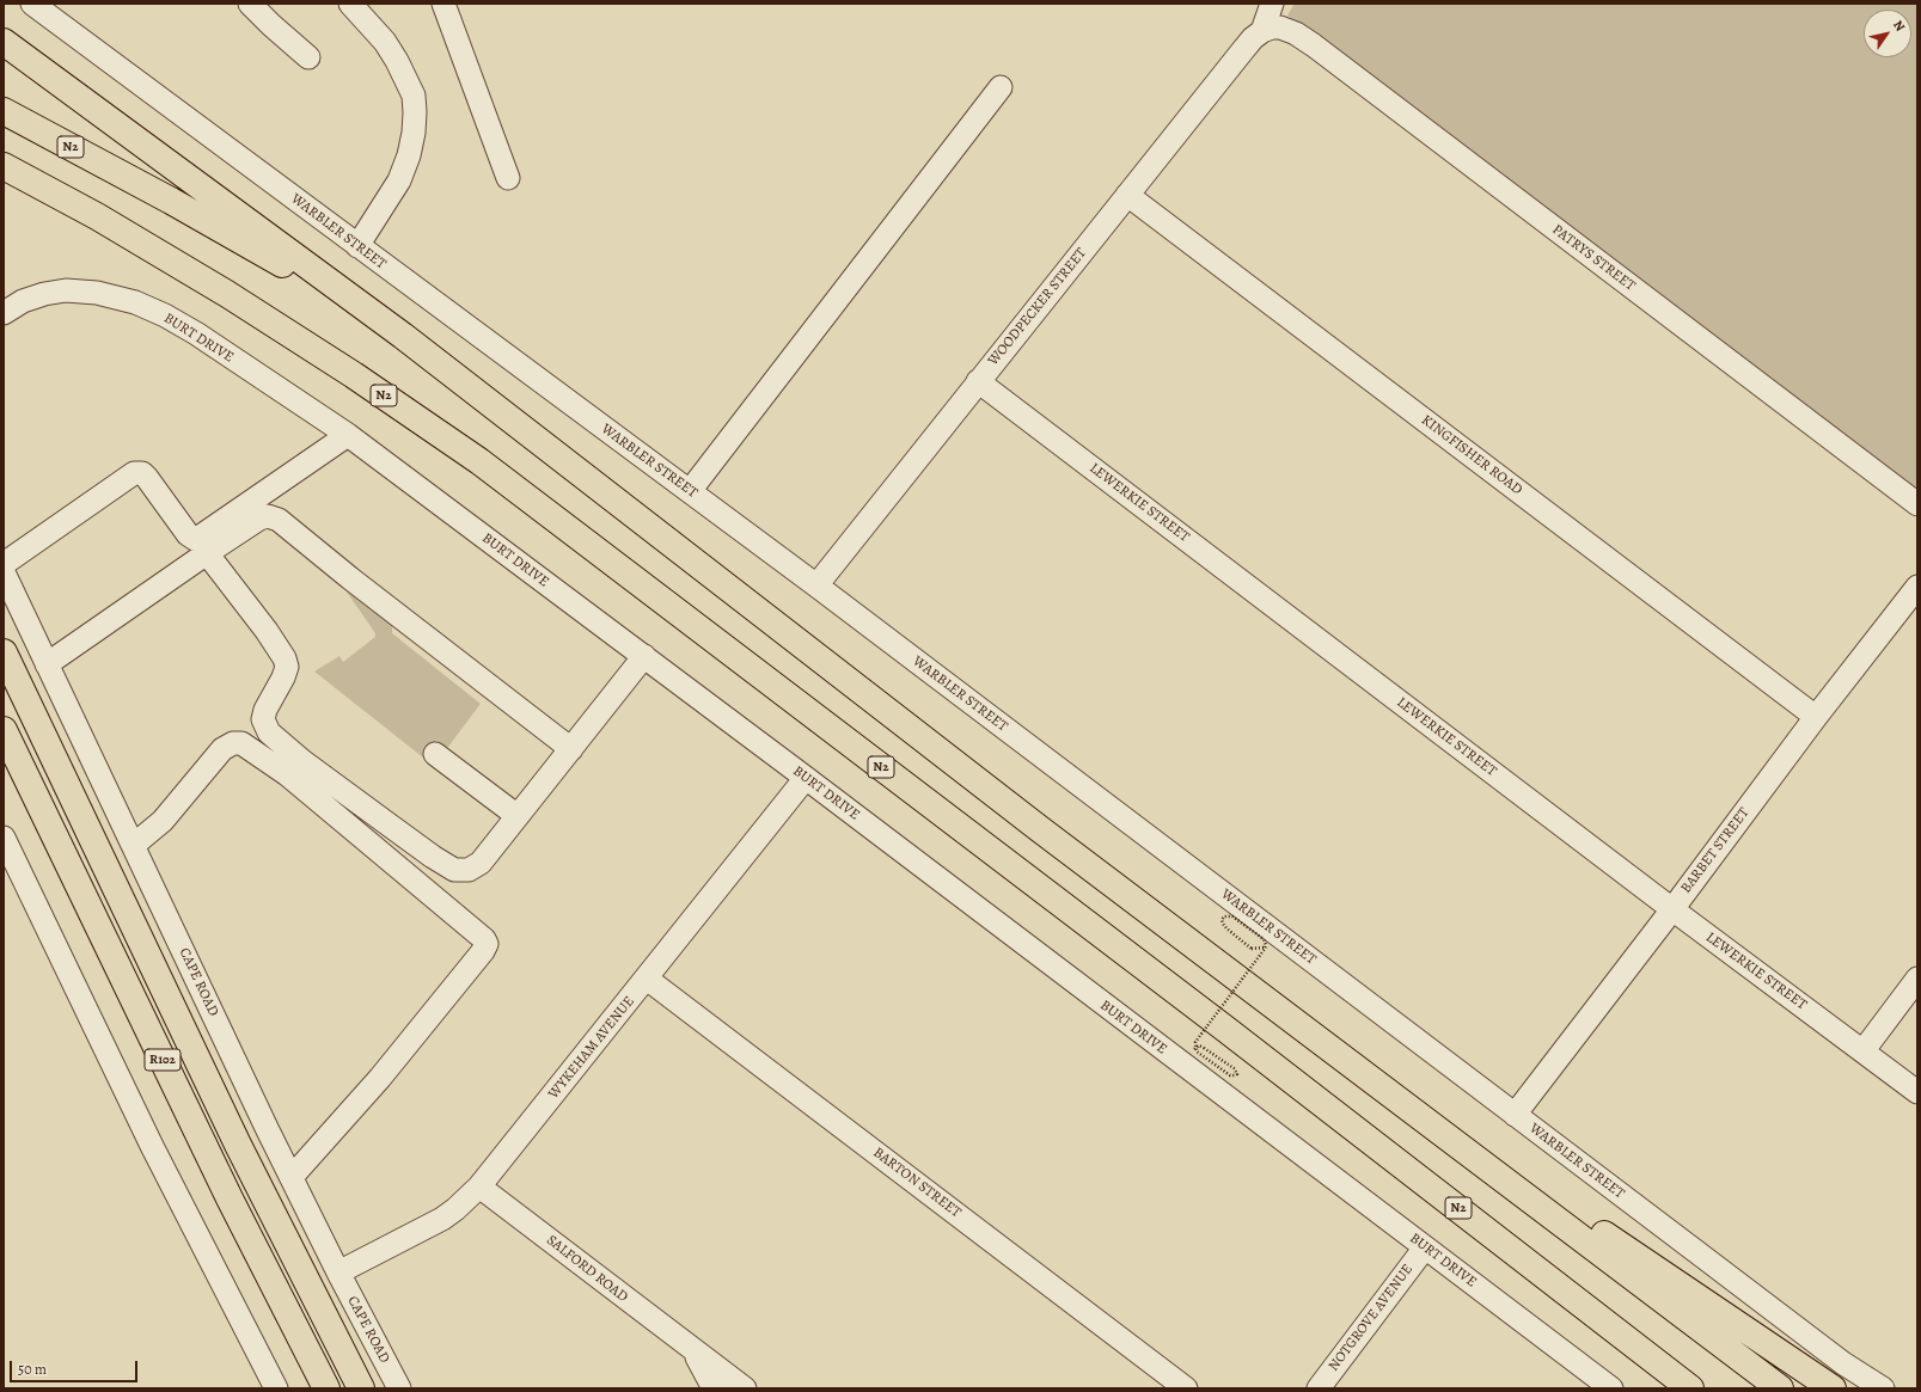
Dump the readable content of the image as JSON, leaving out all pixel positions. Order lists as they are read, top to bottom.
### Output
{
  "streets": {
    "main road": ["N2", "R102"],
    "street": [
      "WARBLER STREET",
      "PATRYS STREET",
      "WOODPECKER STREET",
      "BURT DRIVE",
      "KINGFISHER ROAD",
      "LEWERKIE STREET",
      "BARBET STREET",
      "CAPE ROAD",
      "WYKEHAM AVENUE",
      "BARTON STREET",
      "SALFORD ROAD",
      "NOTGROVE AVENUE"
    ]
  },
  "crossings": [
    ["WARBLER STREET", "WOODPECKER STREET"],
    ["WARBLER STREET", "BARBET STREET"],
    ["PATRYS STREET", "WOODPECKER STREET"],
    ["WOODPECKER STREET", "KINGFISHER ROAD"],
    ["WOODPECKER STREET", "LEWERKIE STREET"],
    ["BURT DRIVE", "WYKEHAM AVENUE"],
    ["BURT DRIVE", "NOTGROVE AVENUE"],
    ["KINGFISHER ROAD", "BARBET STREET"],
    ["LEWERKIE STREET", "BARBET STREET"],
    ["CAPE ROAD", "WYKEHAM AVENUE"],
    ["WYKEHAM AVENUE", "BARTON STREET"],
    ["WYKEHAM AVENUE", "SALFORD ROAD"]
  ],
  "scale_bar": "50 m",
  "north": "top right"
}
